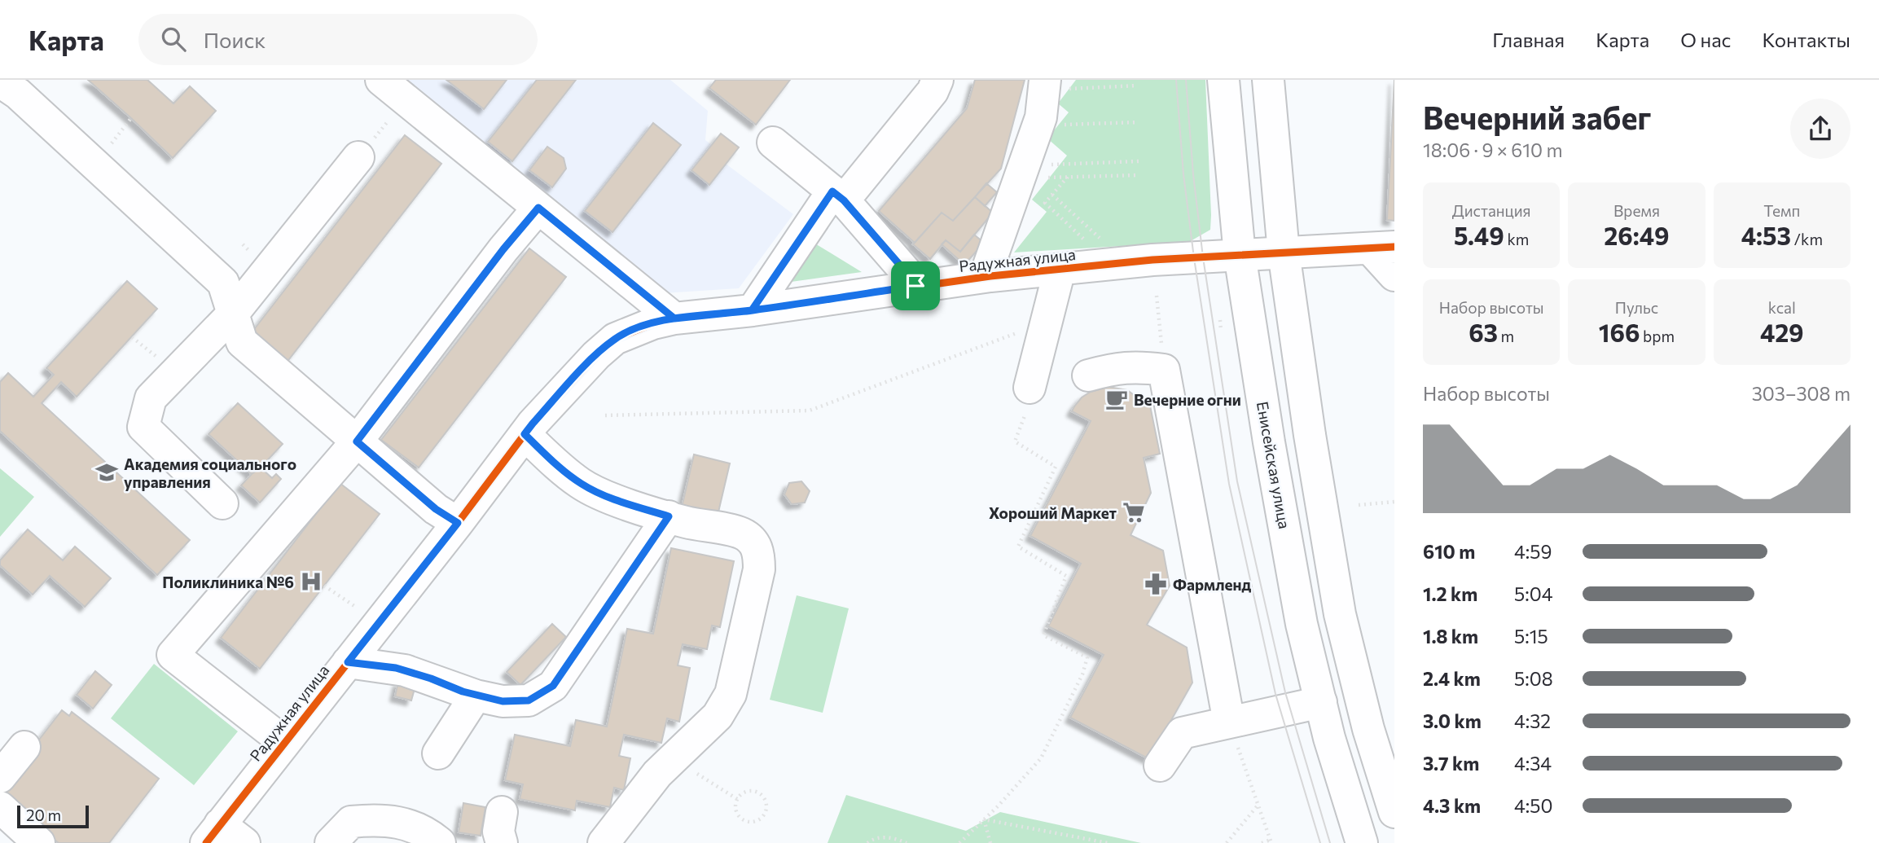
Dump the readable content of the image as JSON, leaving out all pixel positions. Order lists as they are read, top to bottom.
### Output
{
  "streets": {
    "main road": ["Радужная улица", "Енисейская улица"]
  },
  "crossings": [
    ["Радужная улица", "Енисейская улица"]
  ],
  "places": {
    "cafe": ["Вечерние огни"],
    "school or university": ["Академия социального управления"],
    "supermarket": ["Хороший Маркет"],
    "hospital": ["Поликлиника №6"],
    "pharmacy": ["Фармленд"]
  },
  "scale_bar": "20 m",
  "page": {
    "header": "Карта",
    "search": "Поиск",
    "nav": [
      "Главная",
      "Карта",
      "О нас",
      "Контакты"
    ],
    "heading": ["Вечерний забег", "18:06 · 9 × 610 m"],
    "stats": [
      ["Дистанция", "5.49 km"],
      ["Время", "26:49"],
      ["Темп", "4:53 /km"],
      ["Набор высоты", "63 m"],
      ["Пульс", "166 bpm"],
      ["kcal", "429"]
    ],
    "chart": ["Набор высоты", "303–308 m"],
    "list": [
      {
        "name": "610 m",
        "note": "4:59"
      },
      {
        "name": "1.2 km",
        "note": "5:04"
      },
      {
        "name": "1.8 km",
        "note": "5:15"
      },
      {
        "name": "2.4 km",
        "note": "5:08"
      },
      {
        "name": "3.0 km",
        "note": "4:32"
      },
      {
        "name": "3.7 km",
        "note": "4:34"
      },
      {
        "name": "4.3 km",
        "note": "4:50"
      }
    ],
    "scale": "20 m"
  }
}
